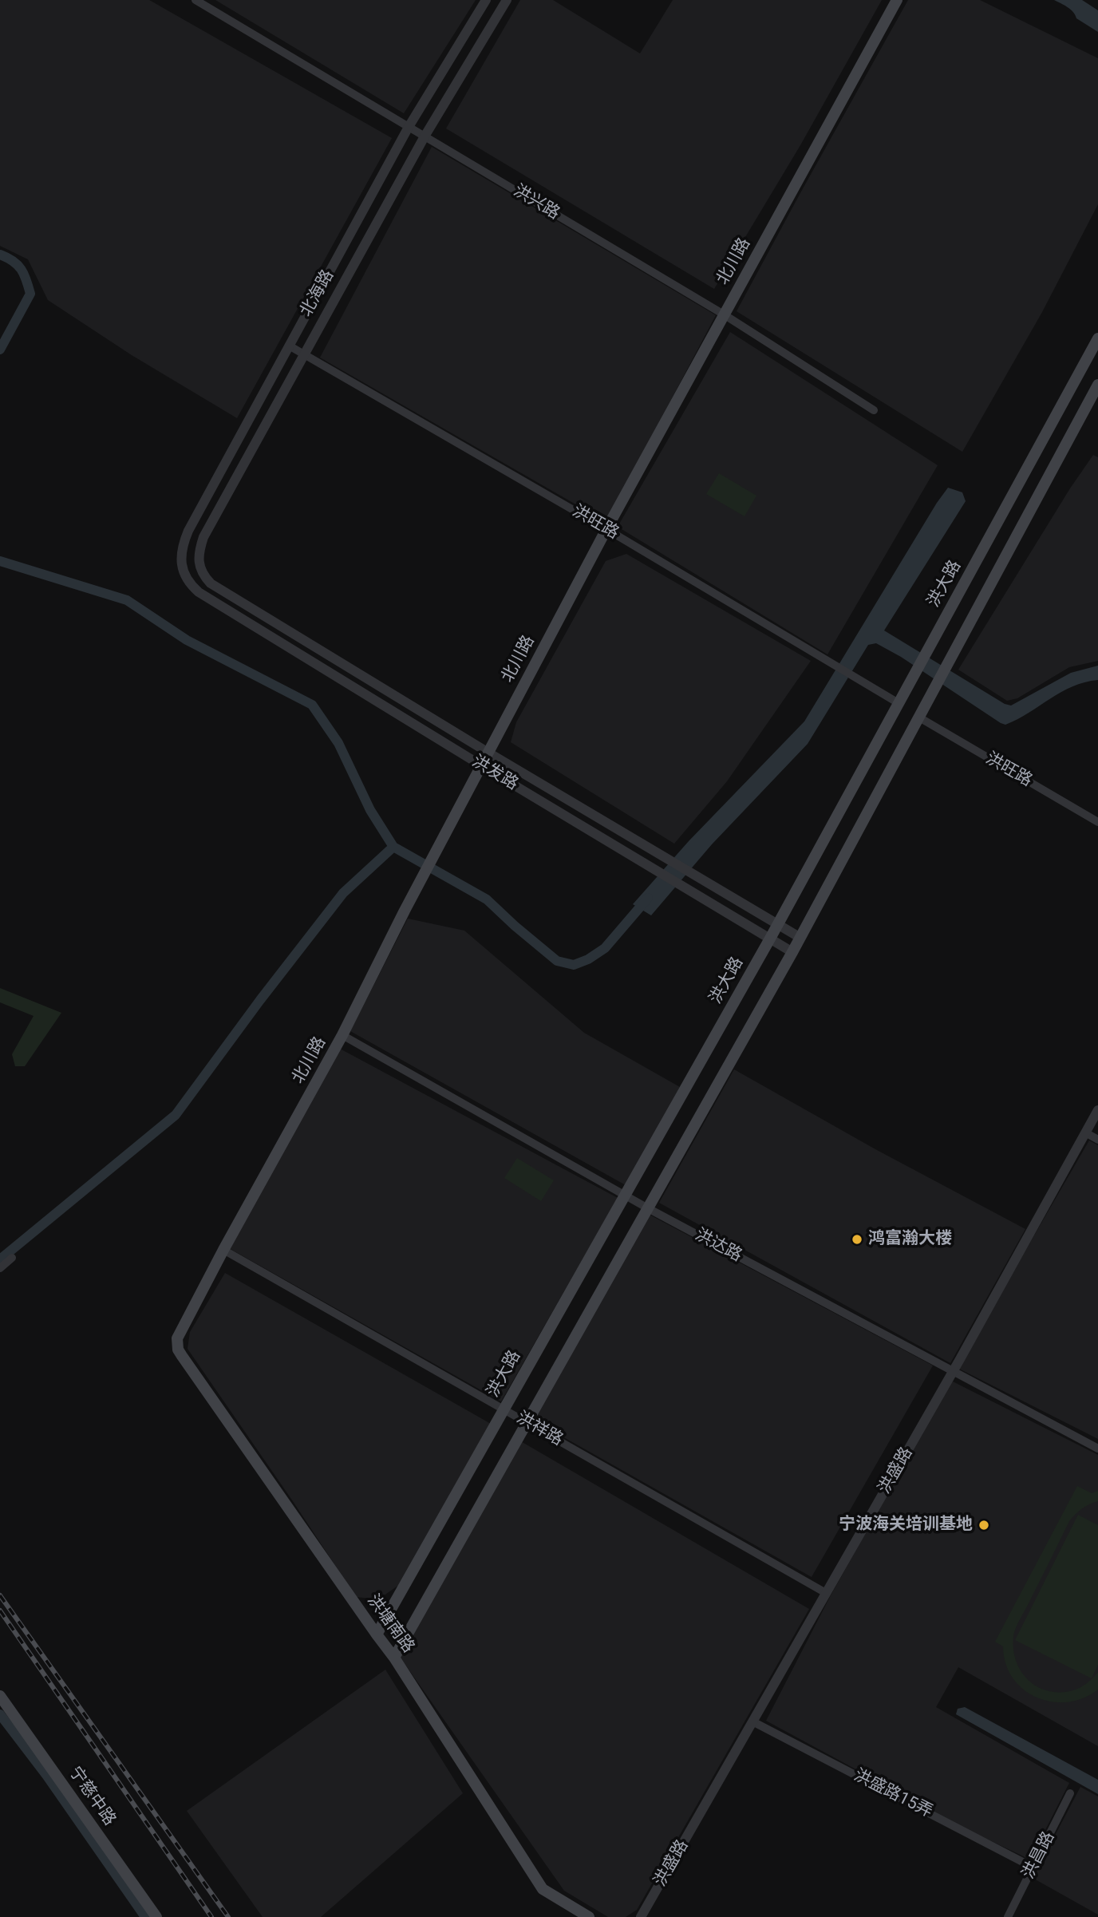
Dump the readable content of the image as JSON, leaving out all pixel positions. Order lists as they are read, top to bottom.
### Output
{
  "streets": {
    "main road": [
      "北川路",
      "洪大路",
      "洪塘南路",
      "宁慈中路"
    ],
    "street": [
      "洪兴路",
      "北海路",
      "洪旺路",
      "洪发路",
      "洪达路",
      "洪祥路",
      "洪盛路",
      "洪盛路15弄",
      "洪昌路"
    ]
  },
  "crossings": [
    ["洪兴路", "北川路"],
    ["洪兴路", "北海路"],
    ["北川路", "洪旺路"],
    ["北川路", "洪发路"],
    ["北川路", "洪达路"],
    ["北川路", "洪祥路"],
    ["北川路", "洪塘南路"],
    ["北海路", "洪旺路"],
    ["北海路", "洪发路"],
    ["洪旺路", "洪大路"],
    ["洪大路", "洪发路"],
    ["洪大路", "洪达路"],
    ["洪大路", "洪祥路"],
    ["洪大路", "洪塘南路"],
    ["洪达路", "洪盛路"],
    ["洪祥路", "洪盛路"],
    ["洪盛路", "洪盛路15弄"],
    ["洪盛路15弄", "洪昌路"]
  ],
  "places": ["鸿富瀚大楼", "宁波海关培训基地"]
}
